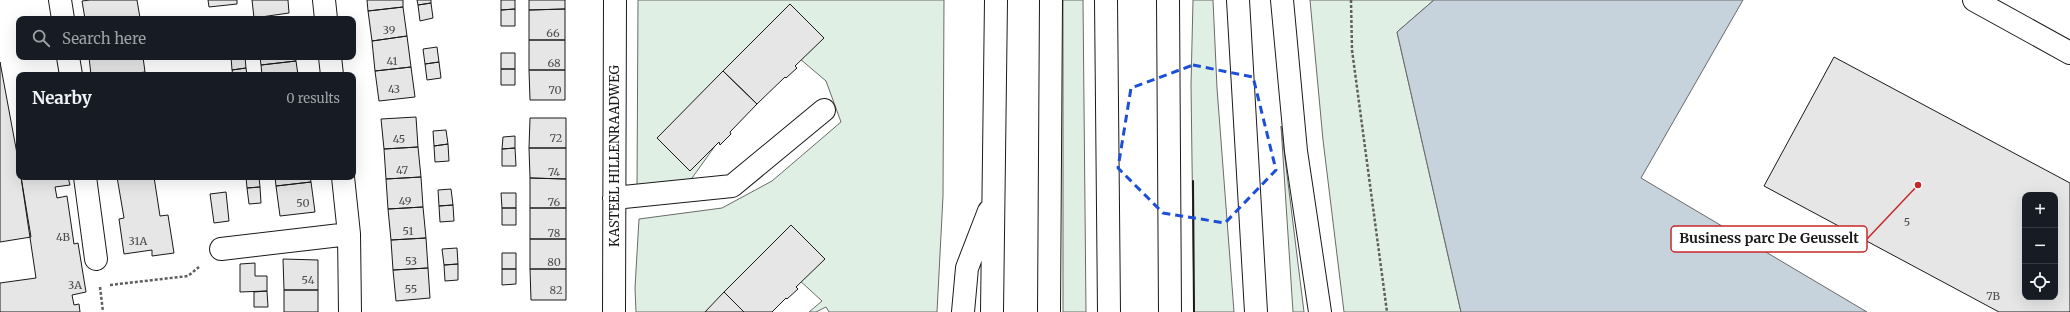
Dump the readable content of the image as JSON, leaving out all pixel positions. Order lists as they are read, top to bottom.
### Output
{
  "streets": {
    "main road": ["KASTEEL HILLENRAADWEG"]
  },
  "places": ["Business parc De Geusselt"],
  "house_numbers": [
    "39",
    "66",
    "41",
    "68",
    "43",
    "70",
    "72",
    "45",
    "47",
    "74",
    "49",
    "76",
    "50",
    "5",
    "51",
    "78",
    "4B",
    "31A",
    "53",
    "80",
    "54",
    "3A",
    "55",
    "82",
    "7B"
  ],
  "page": {
    "search": "Search here",
    "heading": ["Nearby", "0 results"],
    "map_buttons": ["+", "−"]
  }
}
